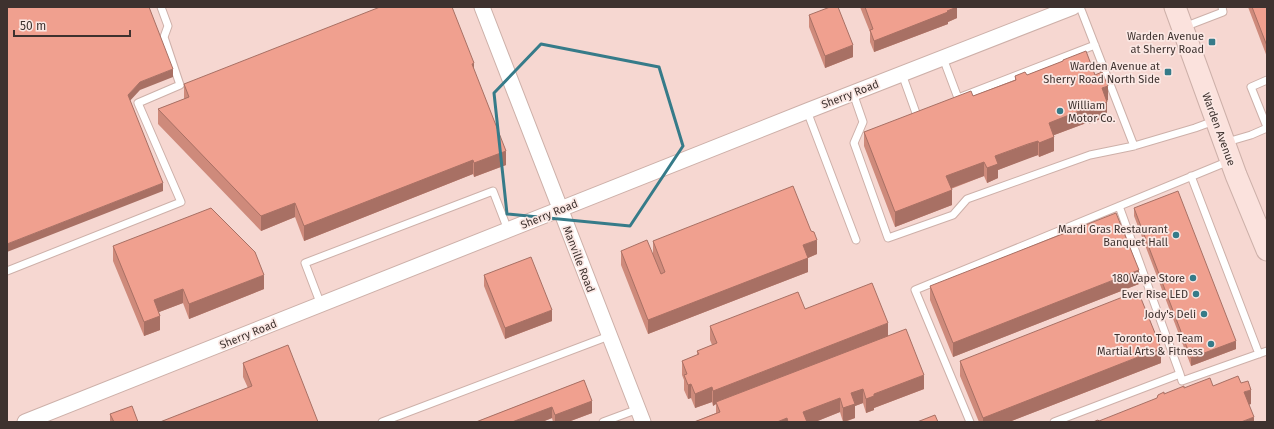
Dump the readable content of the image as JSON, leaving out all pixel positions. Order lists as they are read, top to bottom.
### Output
{
  "streets": {
    "main road": ["Warden Avenue"],
    "street": ["Sherry Road", "Manville Road"]
  },
  "crossings": [
    ["Sherry Road", "Manville Road"]
  ],
  "places": {
    "transit": ["Warden Avenue at Sherry Road", "Warden Avenue at Sherry Road North Side"],
    "other": [
      "William Motor Co.",
      "Mardi Gras Restaurant Banquet Hall",
      "180 Vape Store",
      "Ever Rise LED",
      "Jody's Deli",
      "Toronto Top Team Martial Arts & Fitness"
    ]
  },
  "scale_bar": "50 m"
}
